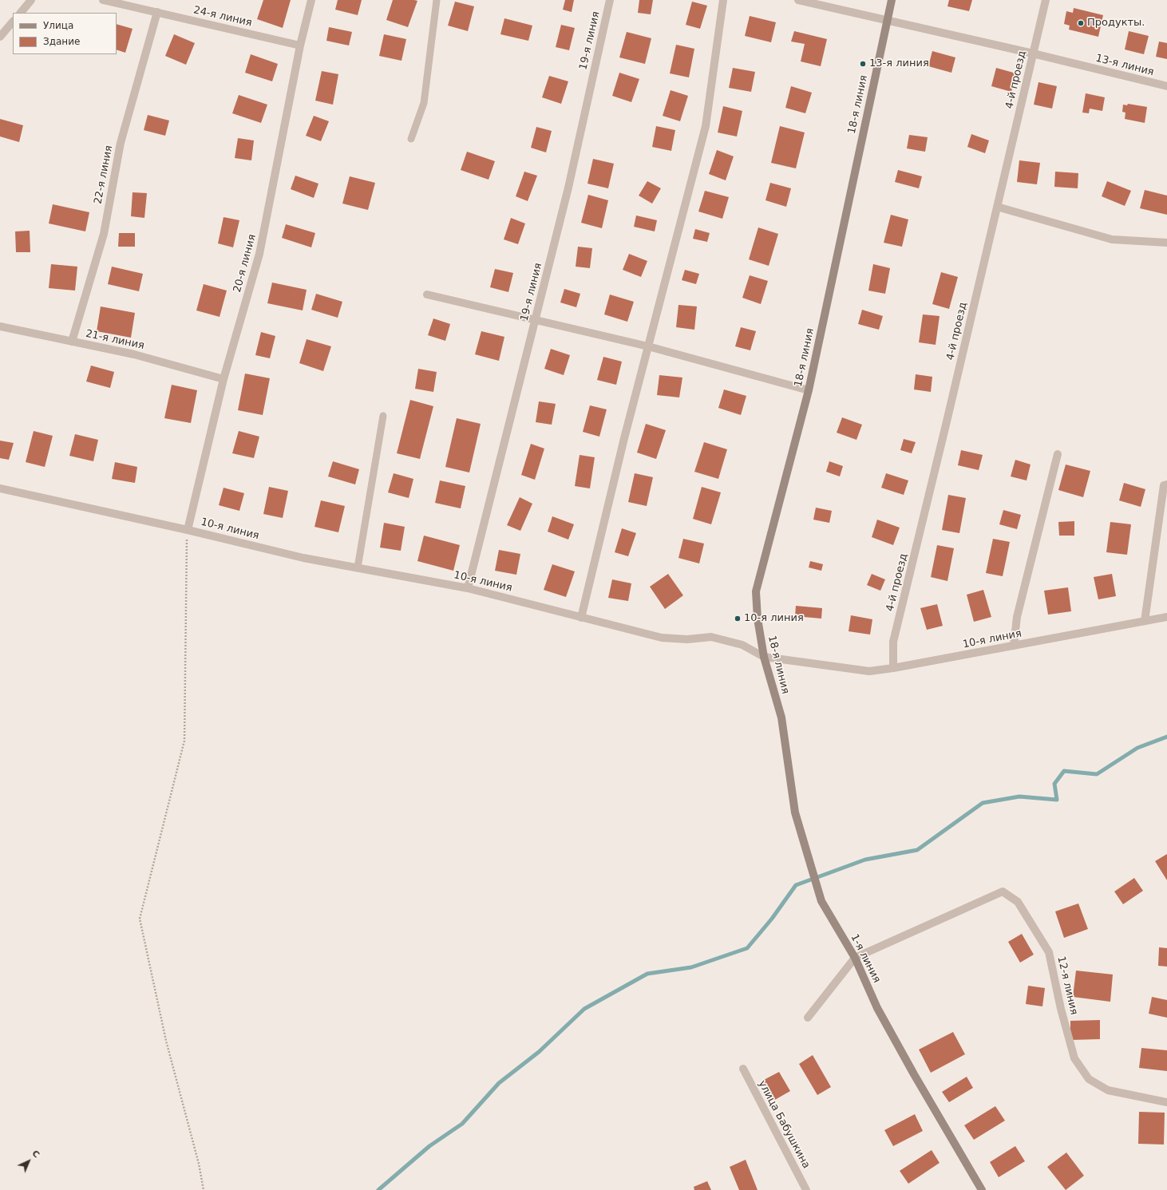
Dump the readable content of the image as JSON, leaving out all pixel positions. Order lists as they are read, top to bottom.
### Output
{
  "streets": {
    "street": [
      "24-я линия",
      "19-я линия",
      "13-я линия",
      "4-й проезд",
      "18-я линия",
      "22-я линия",
      "20-я линия",
      "21-я линия",
      "10-я линия",
      "1-я линия",
      "12-я линия",
      "улица Бабушкина"
    ]
  },
  "crossings": [
    ["24-я линия", "22-я линия"],
    ["24-я линия", "20-я линия"],
    ["19-я линия", "10-я линия"],
    ["13-я линия", "4-й проезд"],
    ["13-я линия", "18-я линия"],
    ["4-й проезд", "10-я линия"],
    ["18-я линия", "10-я линия"],
    ["18-я линия", "1-я линия"],
    ["22-я линия", "21-я линия"],
    ["20-я линия", "21-я линия"],
    ["20-я линия", "10-я линия"],
    ["1-я линия", "12-я линия"]
  ],
  "places": ["Продукты.", "13-я линия", "10-я линия"],
  "legend": ["Улица", "Здание"],
  "north": "top right"
}
